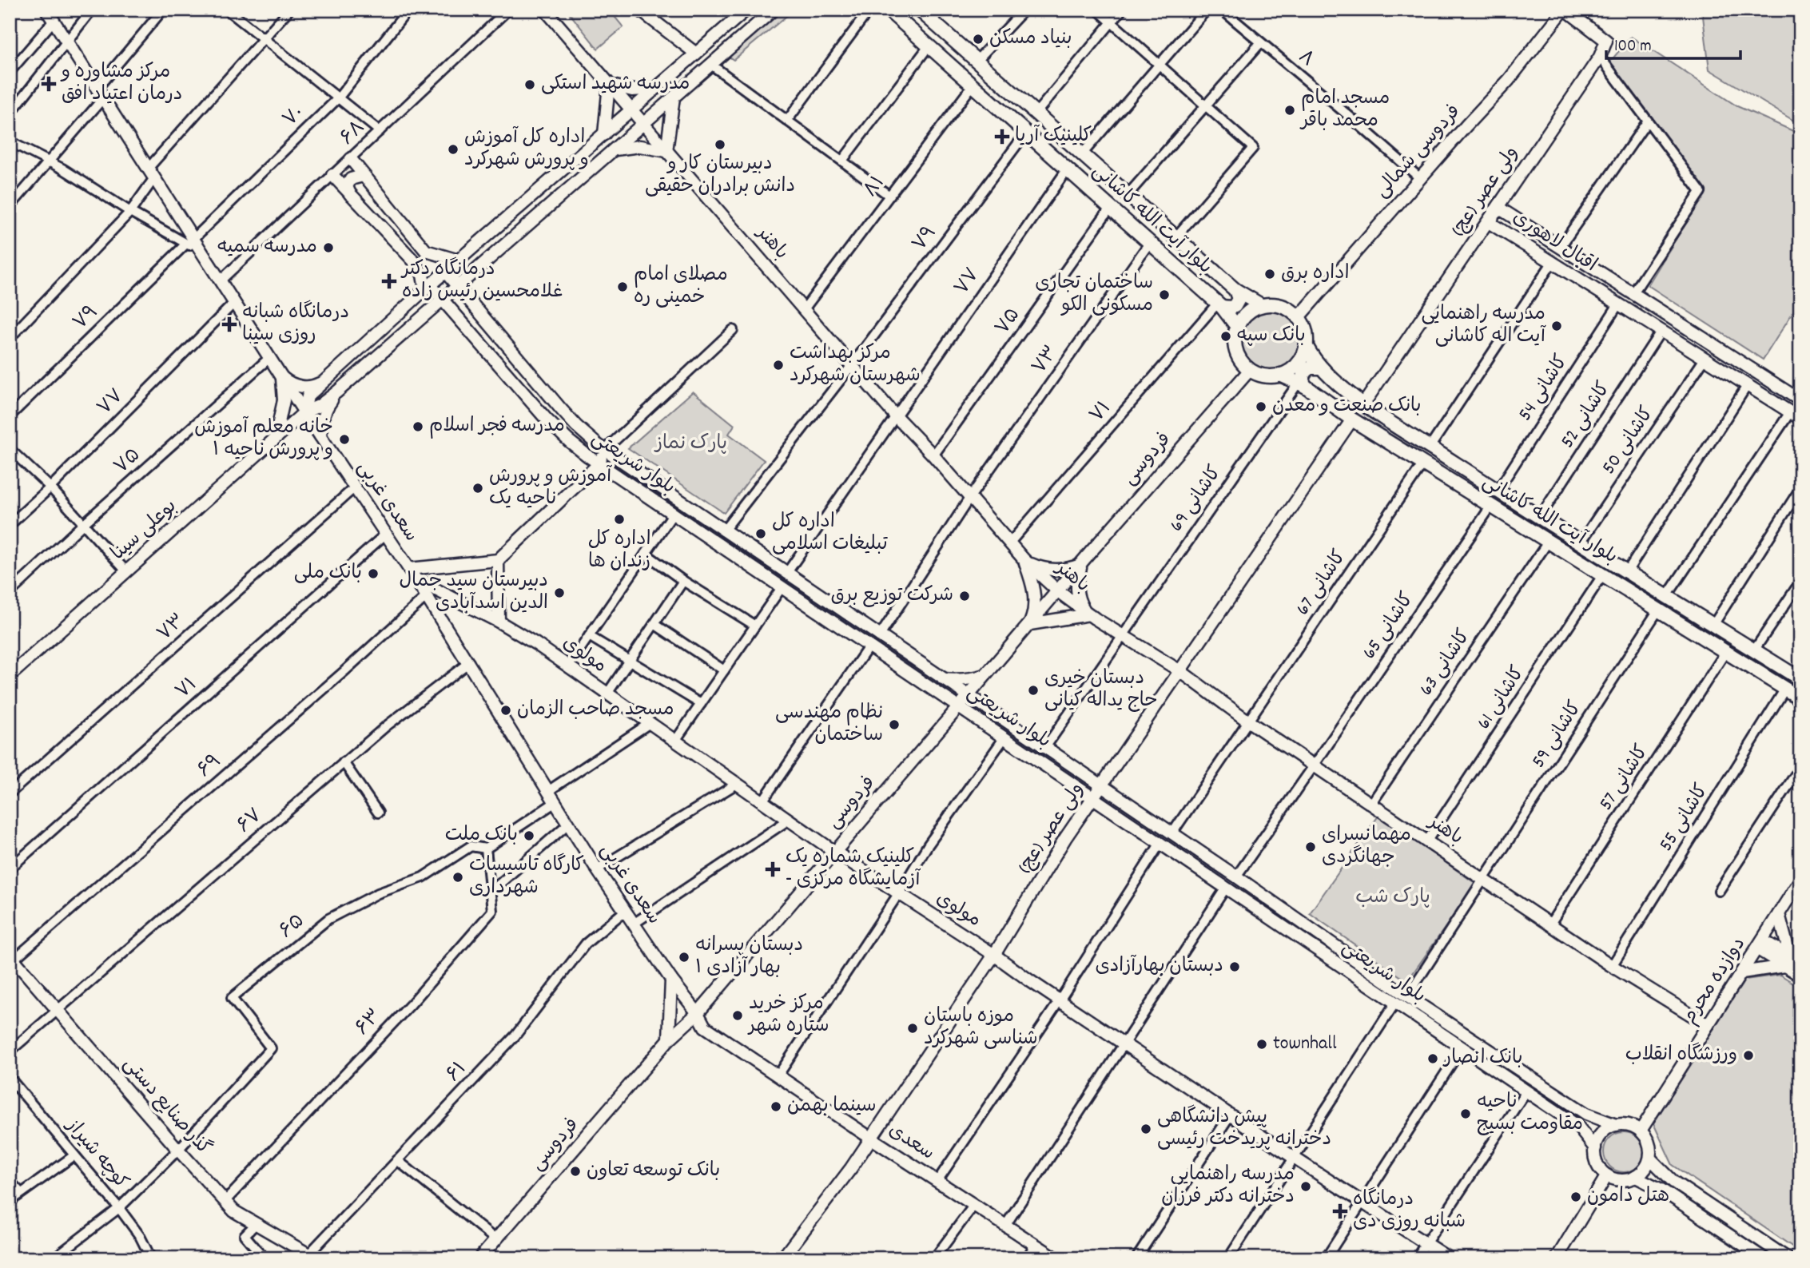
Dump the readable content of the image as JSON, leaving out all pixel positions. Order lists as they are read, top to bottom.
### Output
{
  "streets": {
    "main road": [
      "فردوسی شمالی",
      "ولی عصر (عج)",
      "بلوار آیت الله کاشانی",
      "اقبال لاهوری",
      "باهنر",
      "فردوسی",
      "بلوار شریعتی",
      "سعدی غربی",
      "بوعلی سینا",
      "مولوی",
      "دوازده محرم",
      "گذر صنایع دستی",
      "سعدی"
    ],
    "street": [
      "۸",
      "۷۰",
      "۶۸",
      "۸۱",
      "۷۹",
      "۷۷",
      "۷۵",
      "۷۳",
      "کاشانی 54",
      "۷۱",
      "کاشانی 52",
      "کاشانی 50",
      "کاشانی 69",
      "کاشانی 67",
      "کاشانی 65",
      "کاشانی 63",
      "کاشانی 61",
      "کاشانی 59",
      "۶۹",
      "کاشانی 57",
      "کاشانی 55",
      "۶۷",
      "۶۵",
      "۶۳",
      "۶۱",
      "کوچه شیراز"
    ]
  },
  "crossings": [
    ["۸", "فردوسی شمالی"],
    ["۷۰", "۷۹"],
    ["۷۰", "سعدی غربی"],
    ["۶۸", "بلوار شریعتی"],
    ["۶۸", "سعدی غربی"],
    ["فردوسی شمالی", "بلوار آیت الله کاشانی"],
    ["فردوسی شمالی", "فردوسی"],
    ["۸۱", "بلوار آیت الله کاشانی"],
    ["۸۱", "باهنر"],
    ["ولی عصر (عج)", "بلوار آیت الله کاشانی"],
    ["ولی عصر (عج)", "اقبال لاهوری"],
    ["ولی عصر (عج)", "باهنر"],
    ["ولی عصر (عج)", "بلوار شریعتی"],
    ["ولی عصر (عج)", "مولوی"],
    ["ولی عصر (عج)", "سعدی"],
    ["بلوار آیت الله کاشانی", "۷۹"],
    ["بلوار آیت الله کاشانی", "۷۷"],
    ["بلوار آیت الله کاشانی", "۷۵"],
    ["بلوار آیت الله کاشانی", "۷۳"],
    ["بلوار آیت الله کاشانی", "کاشانی 54"],
    ["بلوار آیت الله کاشانی", "۷۱"],
    ["بلوار آیت الله کاشانی", "کاشانی 52"],
    ["بلوار آیت الله کاشانی", "کاشانی 50"],
    ["بلوار آیت الله کاشانی", "فردوسی"],
    ["بلوار آیت الله کاشانی", "کاشانی 69"],
    ["بلوار آیت الله کاشانی", "کاشانی 67"],
    ["بلوار آیت الله کاشانی", "کاشانی 65"],
    ["بلوار آیت الله کاشانی", "کاشانی 63"],
    ["بلوار آیت الله کاشانی", "کاشانی 61"],
    ["بلوار آیت الله کاشانی", "کاشانی 59"],
    ["بلوار آیت الله کاشانی", "کاشانی 57"],
    ["بلوار آیت الله کاشانی", "کاشانی 55"],
    ["۷۹", "باهنر"],
    ["۷۹", "بلوار شریعتی"],
    ["۷۹", "سعدی غربی"],
    ["اقبال لاهوری", "کاشانی 54"],
    ["اقبال لاهوری", "کاشانی 52"],
    ["اقبال لاهوری", "کاشانی 50"],
    ["باهنر", "۷۷"],
    ["باهنر", "۷۵"],
    ["باهنر", "۷۳"],
    ["باهنر", "۷۱"],
    ["باهنر", "فردوسی"],
    ["باهنر", "کاشانی 69"],
    ["باهنر", "کاشانی 67"],
    ["باهنر", "کاشانی 65"],
    ["باهنر", "کاشانی 63"],
    ["باهنر", "کاشانی 61"],
    ["باهنر", "کاشانی 59"],
    ["باهنر", "کاشانی 57"],
    ["باهنر", "کاشانی 55"],
    ["باهنر", "دوازده محرم"],
    ["۷۷", "بلوار شریعتی"],
    ["۷۷", "سعدی غربی"],
    ["۷۵", "سعدی غربی"],
    ["۷۳", "بلوار شریعتی"],
    ["۷۳", "سعدی غربی"],
    ["۷۱", "سعدی غربی"],
    ["فردوسی", "بلوار شریعتی"],
    ["فردوسی", "سعدی غربی"],
    ["فردوسی", "مولوی"],
    ["فردوسی", "سعدی"],
    ["بلوار شریعتی", "کاشانی 69"],
    ["بلوار شریعتی", "کاشانی 67"],
    ["بلوار شریعتی", "کاشانی 65"],
    ["بلوار شریعتی", "کاشانی 59"],
    ["بلوار شریعتی", "دوازده محرم"],
    ["سعدی غربی", "بوعلی سینا"],
    ["سعدی غربی", "مولوی"],
    ["سعدی غربی", "۶۹"],
    ["سعدی غربی", "۶۷"],
    ["سعدی غربی", "۶۵"],
    ["سعدی غربی", "۶۱"],
    ["سعدی غربی", "سعدی"],
    ["۶۹", "گذر صنایع دستی"],
    ["۶۷", "گذر صنایع دستی"],
    ["۶۵", "۶۳"],
    ["۶۵", "گذر صنایع دستی"],
    ["۶۳", "گذر صنایع دستی"],
    ["۶۱", "گذر صنایع دستی"]
  ],
  "parks": ["پارک نماز", "پارک شب"],
  "places": {
    "other": [
      "بنیاد مسکن",
      "مدرسه شهید استکی",
      "مسجد امام محمد باقر",
      "دبیرستان کار و دانش برادران حقیقی",
      "اداره کل آموزش و پرورش شهرکرد",
      "مدرسه سمیه",
      "اداره برق",
      "مصلای امام خمینی ره",
      "ساختمان تجاری مسکونی الکو",
      "مدرسه راهنمایی آیت اله کاشانی",
      "بانک سپه",
      "مرکز بهداشت شهرستان شهرکرد",
      "بانک صنعت و معدن",
      "مدرسه فجر اسلام",
      "خانه معلم آموزش و پرورش ناحیه ۱",
      "آموزش و پرورش ناحیه یک",
      "اداره کل زندان ها",
      "اداره کل تبلیغات اسلامی",
      "بانک ملی",
      "دبیرستان سید جمال الدین اسدآبادی",
      "شرکت توزیع برق",
      "دبستان خیری حاج یداله کیانی",
      "مسجد صاحب الزمان",
      "نظام مهندسی ساختمان",
      "بانک ملت",
      "مهمانسرای جهانگردی",
      "کارگاه تاسیسات شهرداری",
      "دبستان پسرانه بهار آزادی ۱",
      "دبستان بهارآزادی",
      "مرکز خرید ستاره شهر",
      "موزه باستان شناسی شهرکرد",
      "townhall",
      "ورزشگاه انقلاب",
      "بانک انصار",
      "سینما بهمن",
      "ناحیه مقاومت بسیج",
      "پیش دانشگاهی دخترانه پریدخت رئیسی",
      "بانک توسعه تعاون",
      "مدرسه راهنمایی دخترانه دکتر فرزان",
      "هتل دامون"
    ],
    "health": [
      "مرکز مشاوره و درمان اعتیاد افق",
      "کلینیک آریا",
      "درمانگاه دکتر غلامحسین رئیس زاده",
      "درمانگاه شبانه روزی سینا",
      "کلینیک شماره یک - آزمایشگاه مرکزی",
      "درمانگاه شبانه روزی دی"
    ]
  },
  "scale_bar": "100 m"
}
